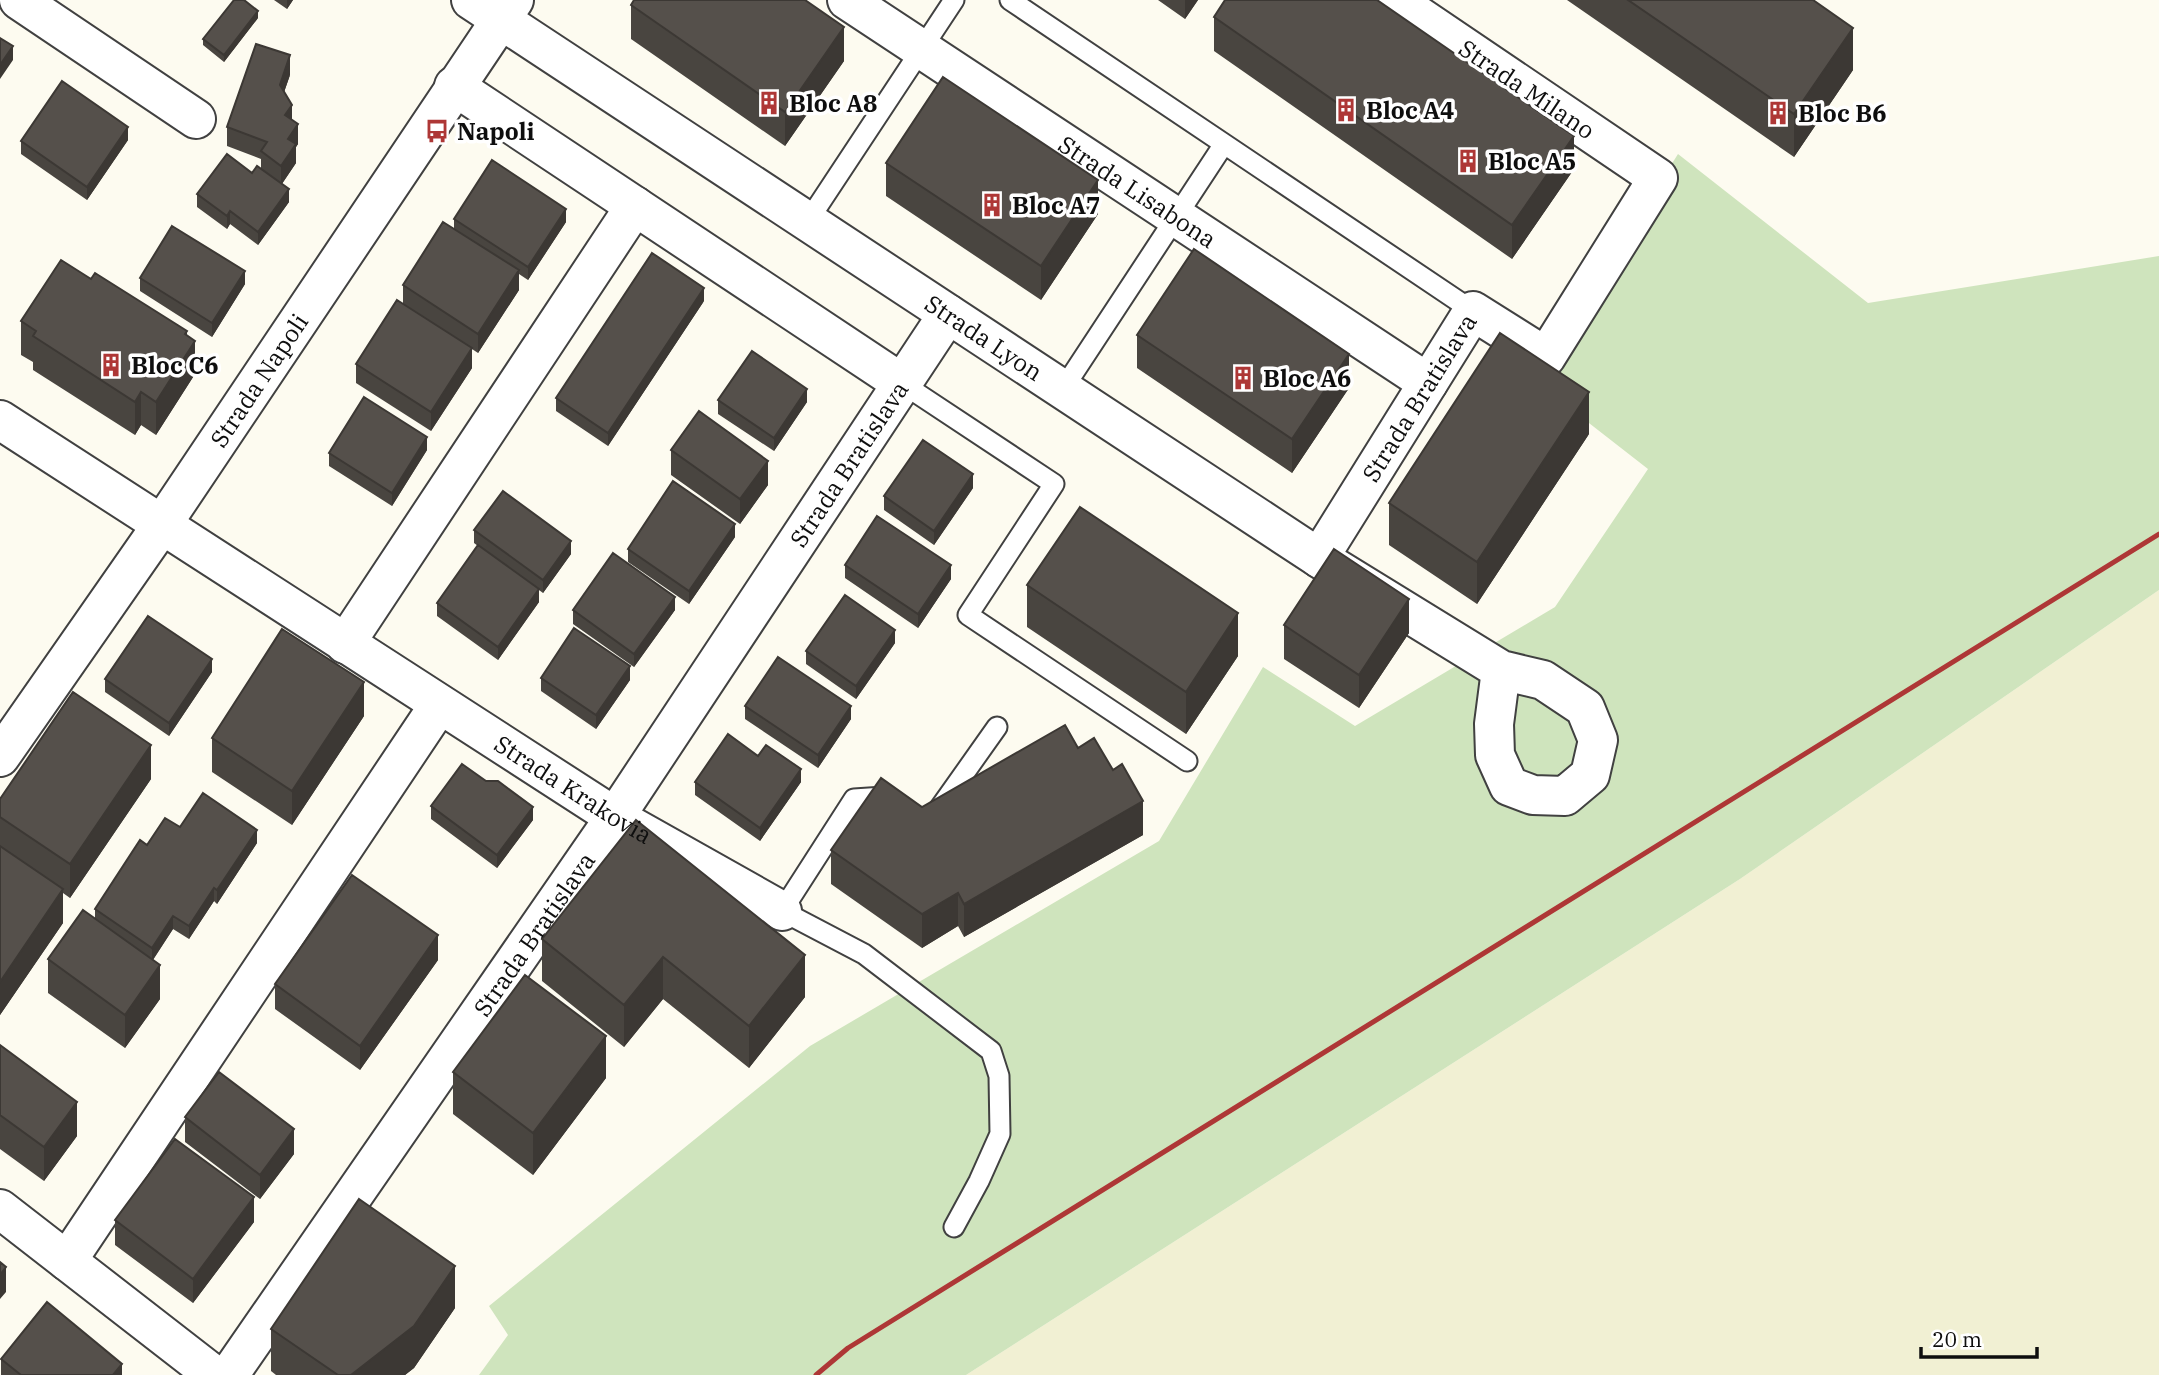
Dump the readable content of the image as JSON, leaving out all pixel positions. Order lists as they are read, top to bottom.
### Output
{
  "streets": {
    "street": [
      "Strada Milano",
      "Strada Lisabona",
      "Strada Lyon",
      "Strada Napoli",
      "Strada Bratislava",
      "Strada Krakovia"
    ]
  },
  "crossings": [
    ["Strada Milano", "Strada Bratislava"],
    ["Strada Lisabona", "Strada Bratislava"],
    ["Strada Lyon", "Strada Napoli"],
    ["Strada Lyon", "Strada Bratislava"],
    ["Strada Napoli", "Strada Krakovia"],
    ["Strada Bratislava", "Strada Krakovia"]
  ],
  "places": {
    "building": [
      "Bloc A8",
      "Bloc A4",
      "Bloc B6",
      "Bloc A5",
      "Bloc A7",
      "Bloc C6",
      "Bloc A6"
    ],
    "bus stop": ["Napoli"]
  },
  "scale_bar": "20 m"
}
